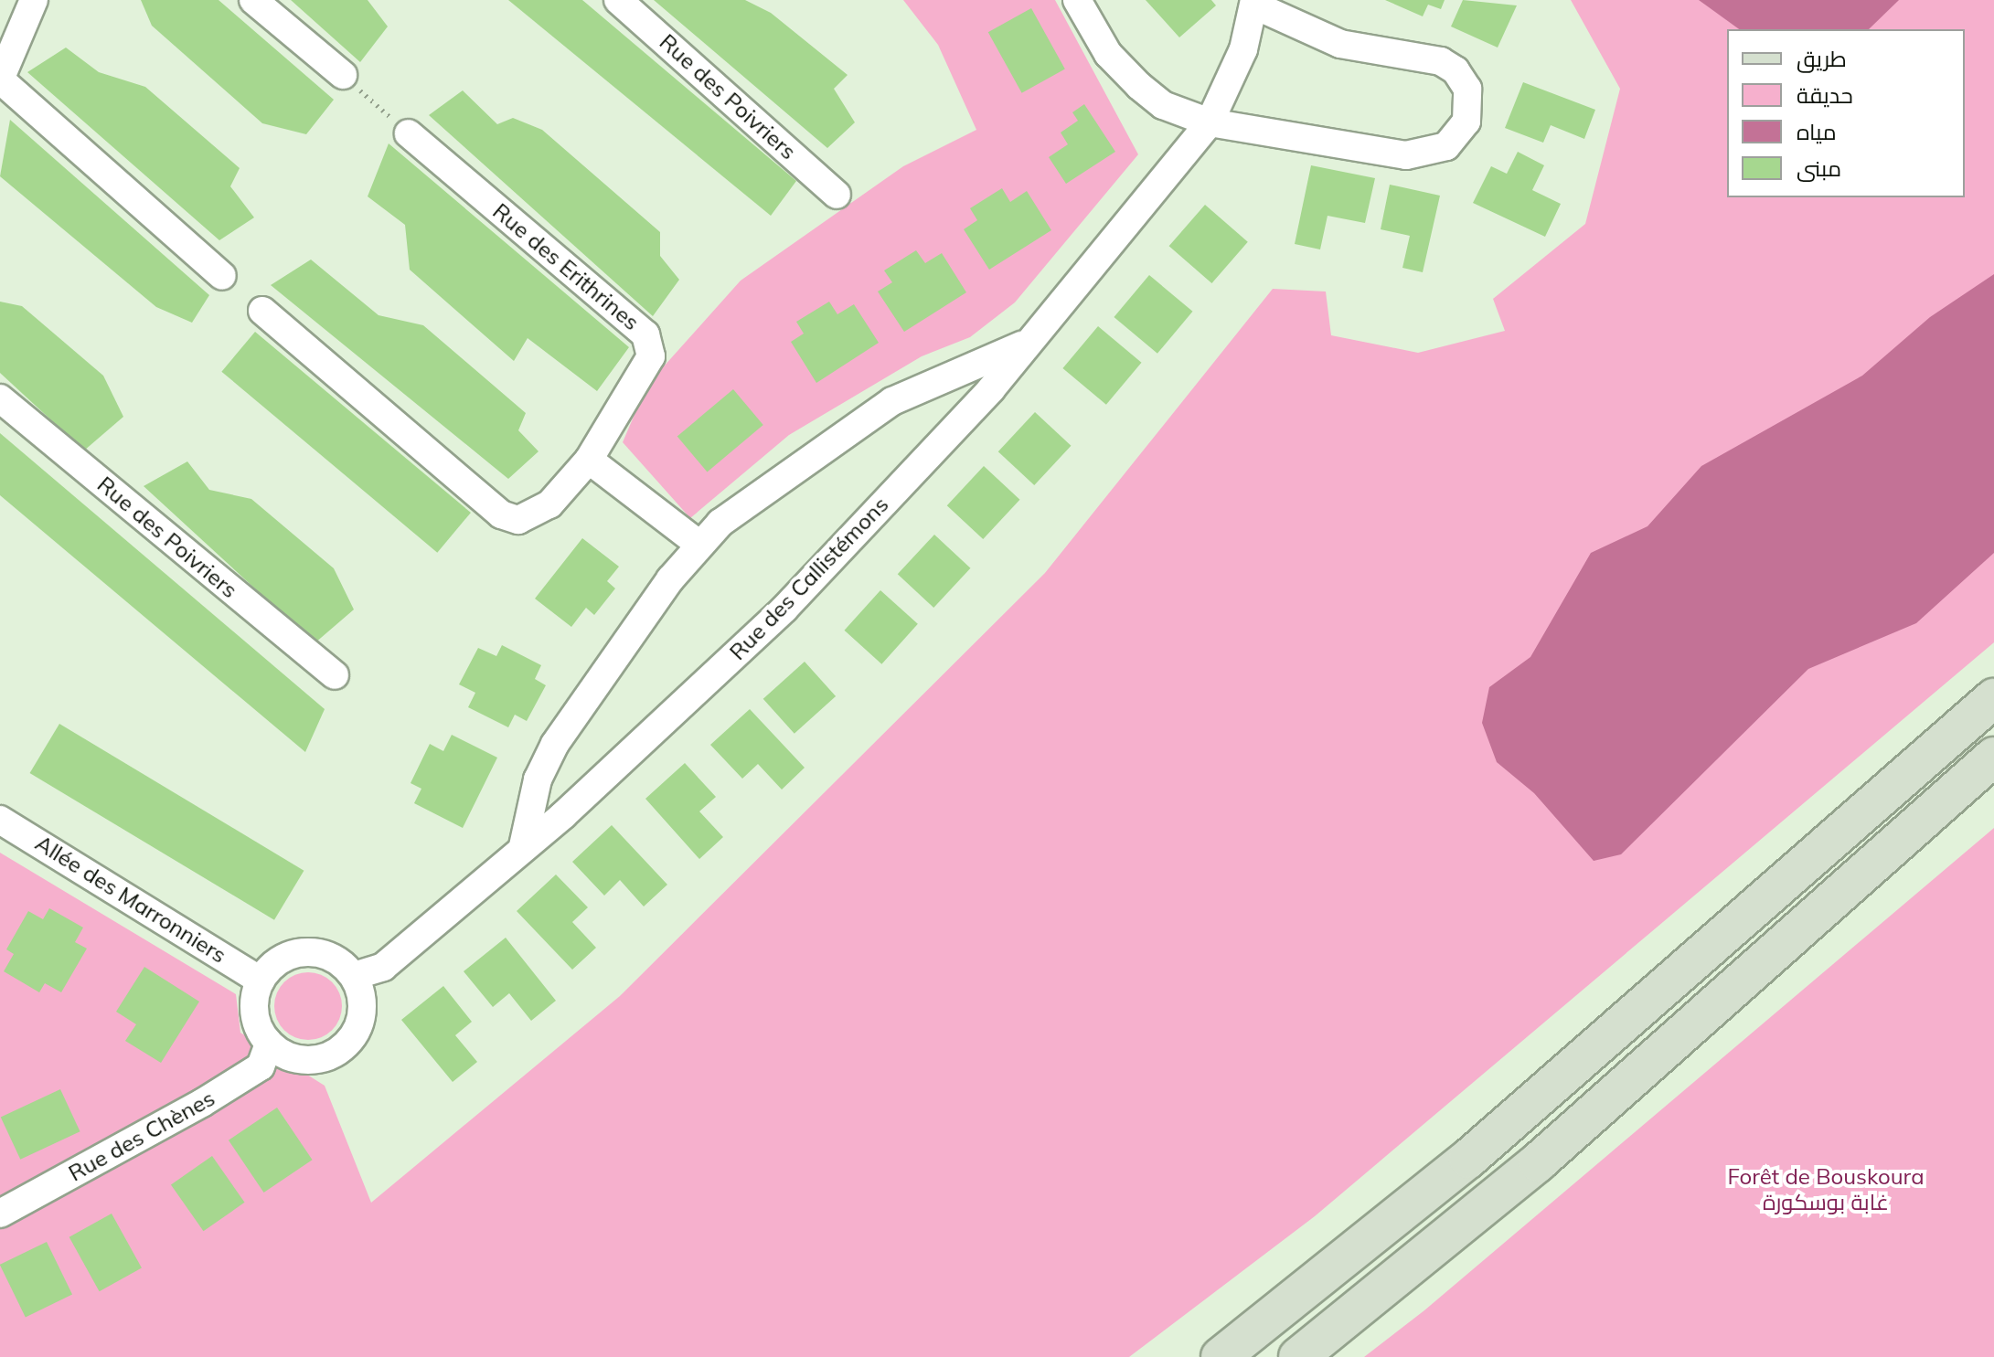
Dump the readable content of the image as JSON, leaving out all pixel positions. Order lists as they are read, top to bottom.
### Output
{
  "streets": {
    "street": [
      "Rue des Poivriers",
      "Rue des Erithrines",
      "Rue des Callistémons",
      "Allée des Marronniers",
      "Rue des Chènes"
    ]
  },
  "crossings": [
    ["Rue des Callistémons", "Allée des Marronniers"],
    ["Rue des Callistémons", "Rue des Chènes"],
    ["Allée des Marronniers", "Rue des Chènes"]
  ],
  "parks": ["Forêt de Bouskoura غابة بوسكورة"],
  "legend": [
    "طريق",
    "حديقة",
    "مياه",
    "مبنى"
  ]
}
